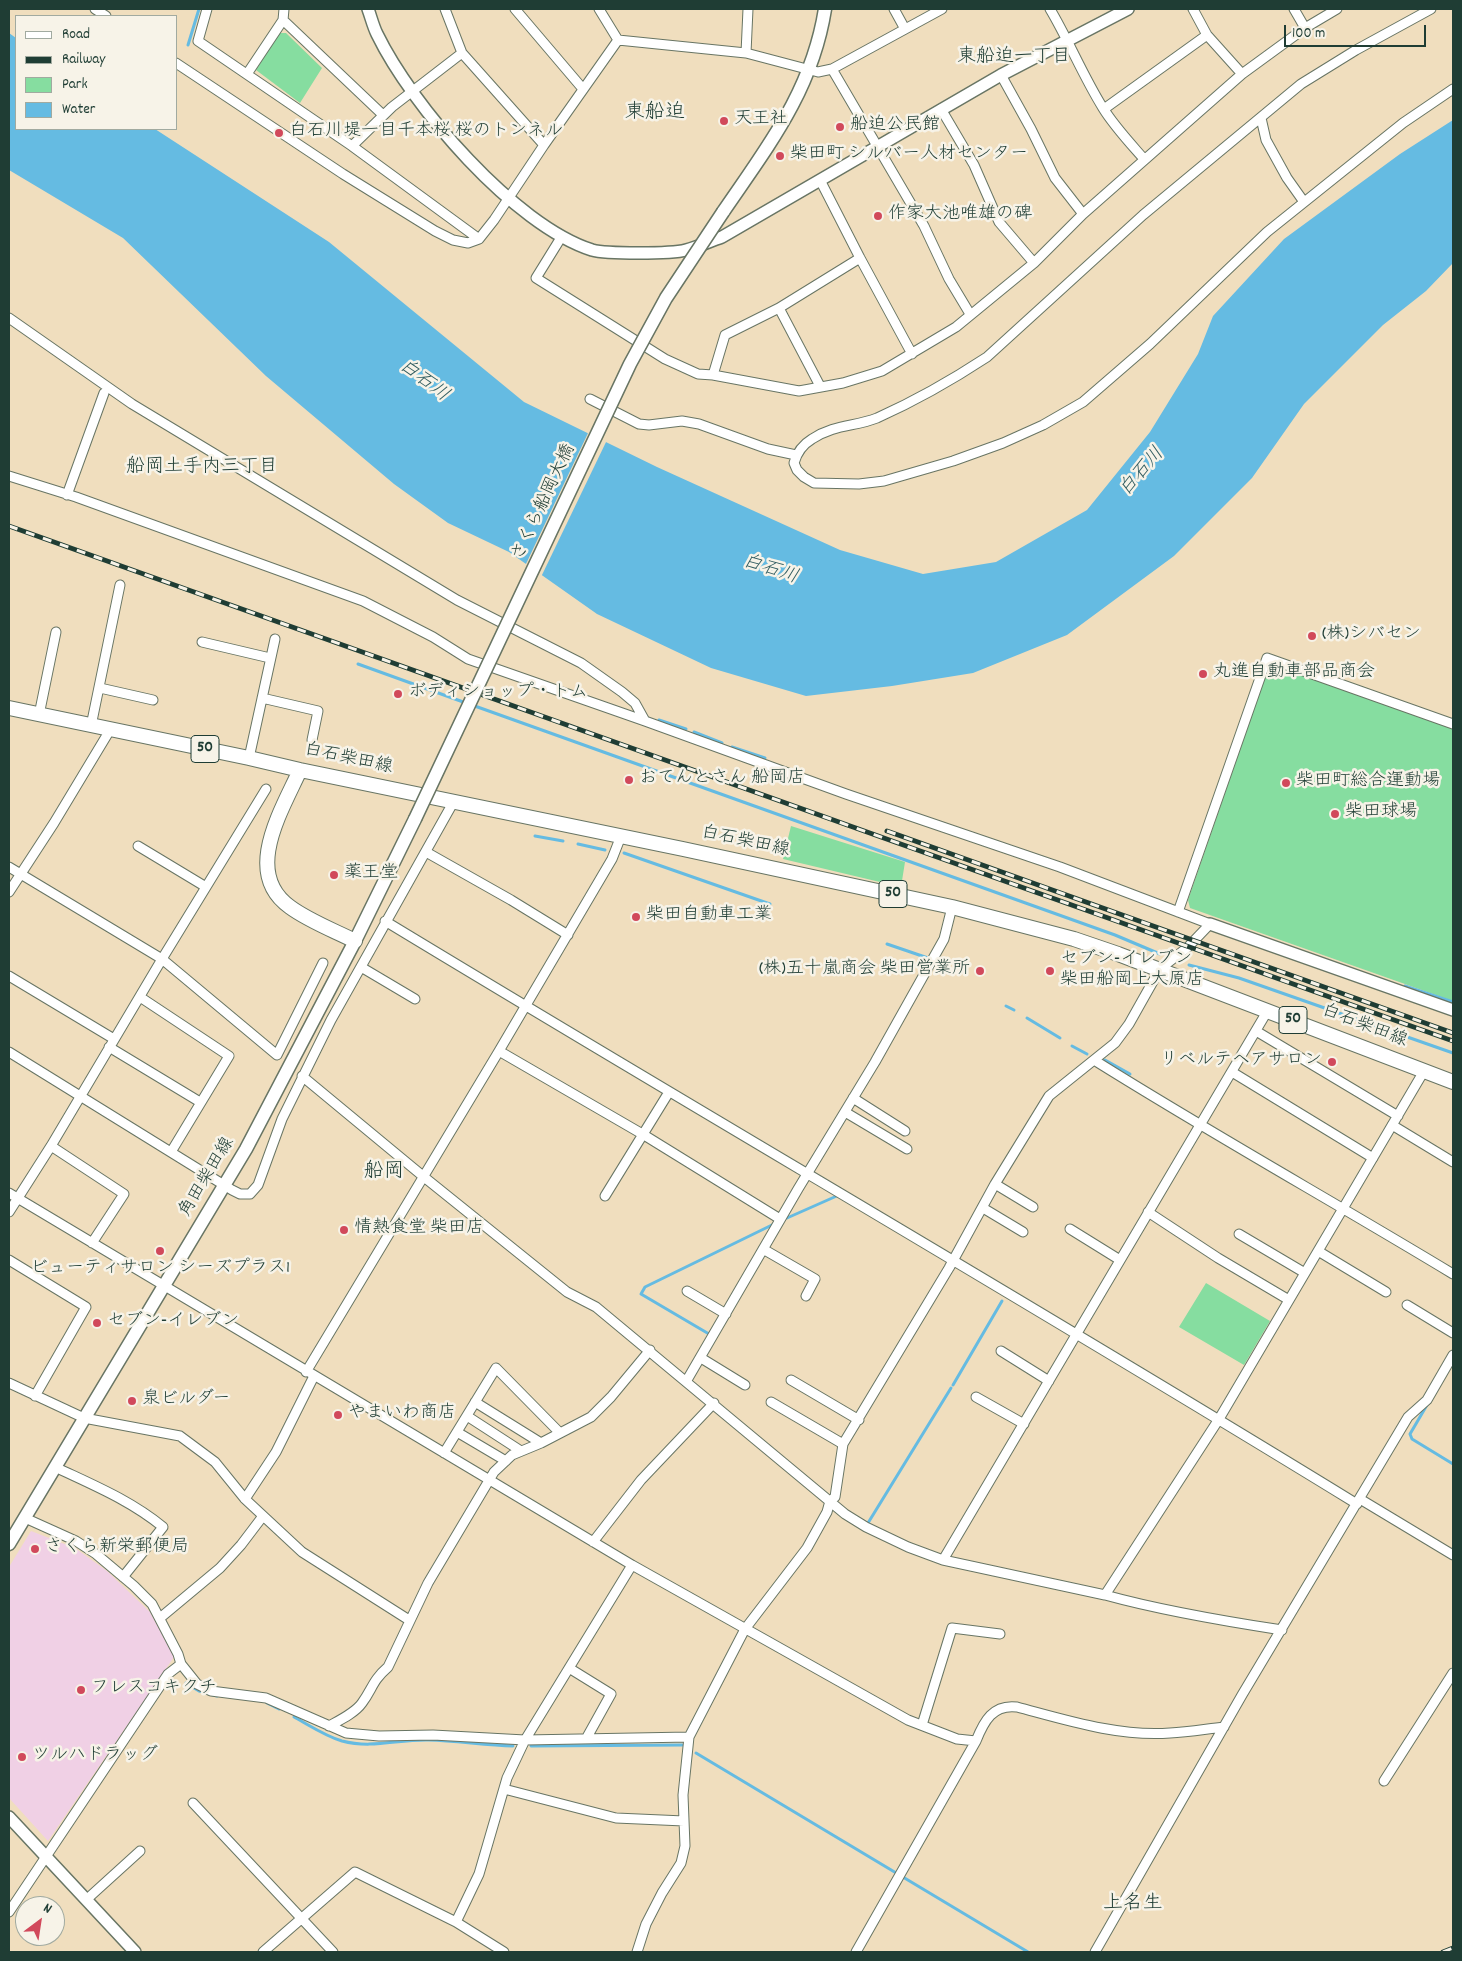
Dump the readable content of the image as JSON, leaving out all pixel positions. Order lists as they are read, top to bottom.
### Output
{
  "streets": {
    "main road": [
      "さくら船岡大橋",
      "50",
      "白石柴田線",
      "角田柴田線"
    ]
  },
  "crossings": [
    ["さくら船岡大橋", "角田柴田線"]
  ],
  "districts": [
    "東船迫一丁目",
    "東船迫",
    "船岡土手内三丁目",
    "船岡",
    "上名生"
  ],
  "water": ["白石川"],
  "places": [
    "天王社",
    "船迫公民館",
    "白石川堤一目千本桜 桜のトンネル",
    "柴田町 シルバー人材センター",
    "作家大池唯雄の碑",
    "(株)シバセン",
    "丸進自動車部品商会",
    "ボディショップ・トム",
    "おてんとさん 船岡店",
    "柴田町総合運動場",
    "柴田球場",
    "薬王堂",
    "柴田自動車工業",
    "(株)五十嵐商会 柴田営業所",
    "セブン-イレブン 柴田船岡上大原店",
    "リベルテヘアサロン",
    "情熱食堂 柴田店",
    "ビューティサロン シーズプラス1",
    "セブン-イレブン",
    "泉ビルダー",
    "やまいわ商店",
    "さくら新栄郵便局",
    "フレスコキクチ",
    "ツルハドラッグ"
  ],
  "legend": [
    "Road",
    "Railway",
    "Park",
    "Water"
  ],
  "scale_bar": "100 m",
  "north": "top right"
}
